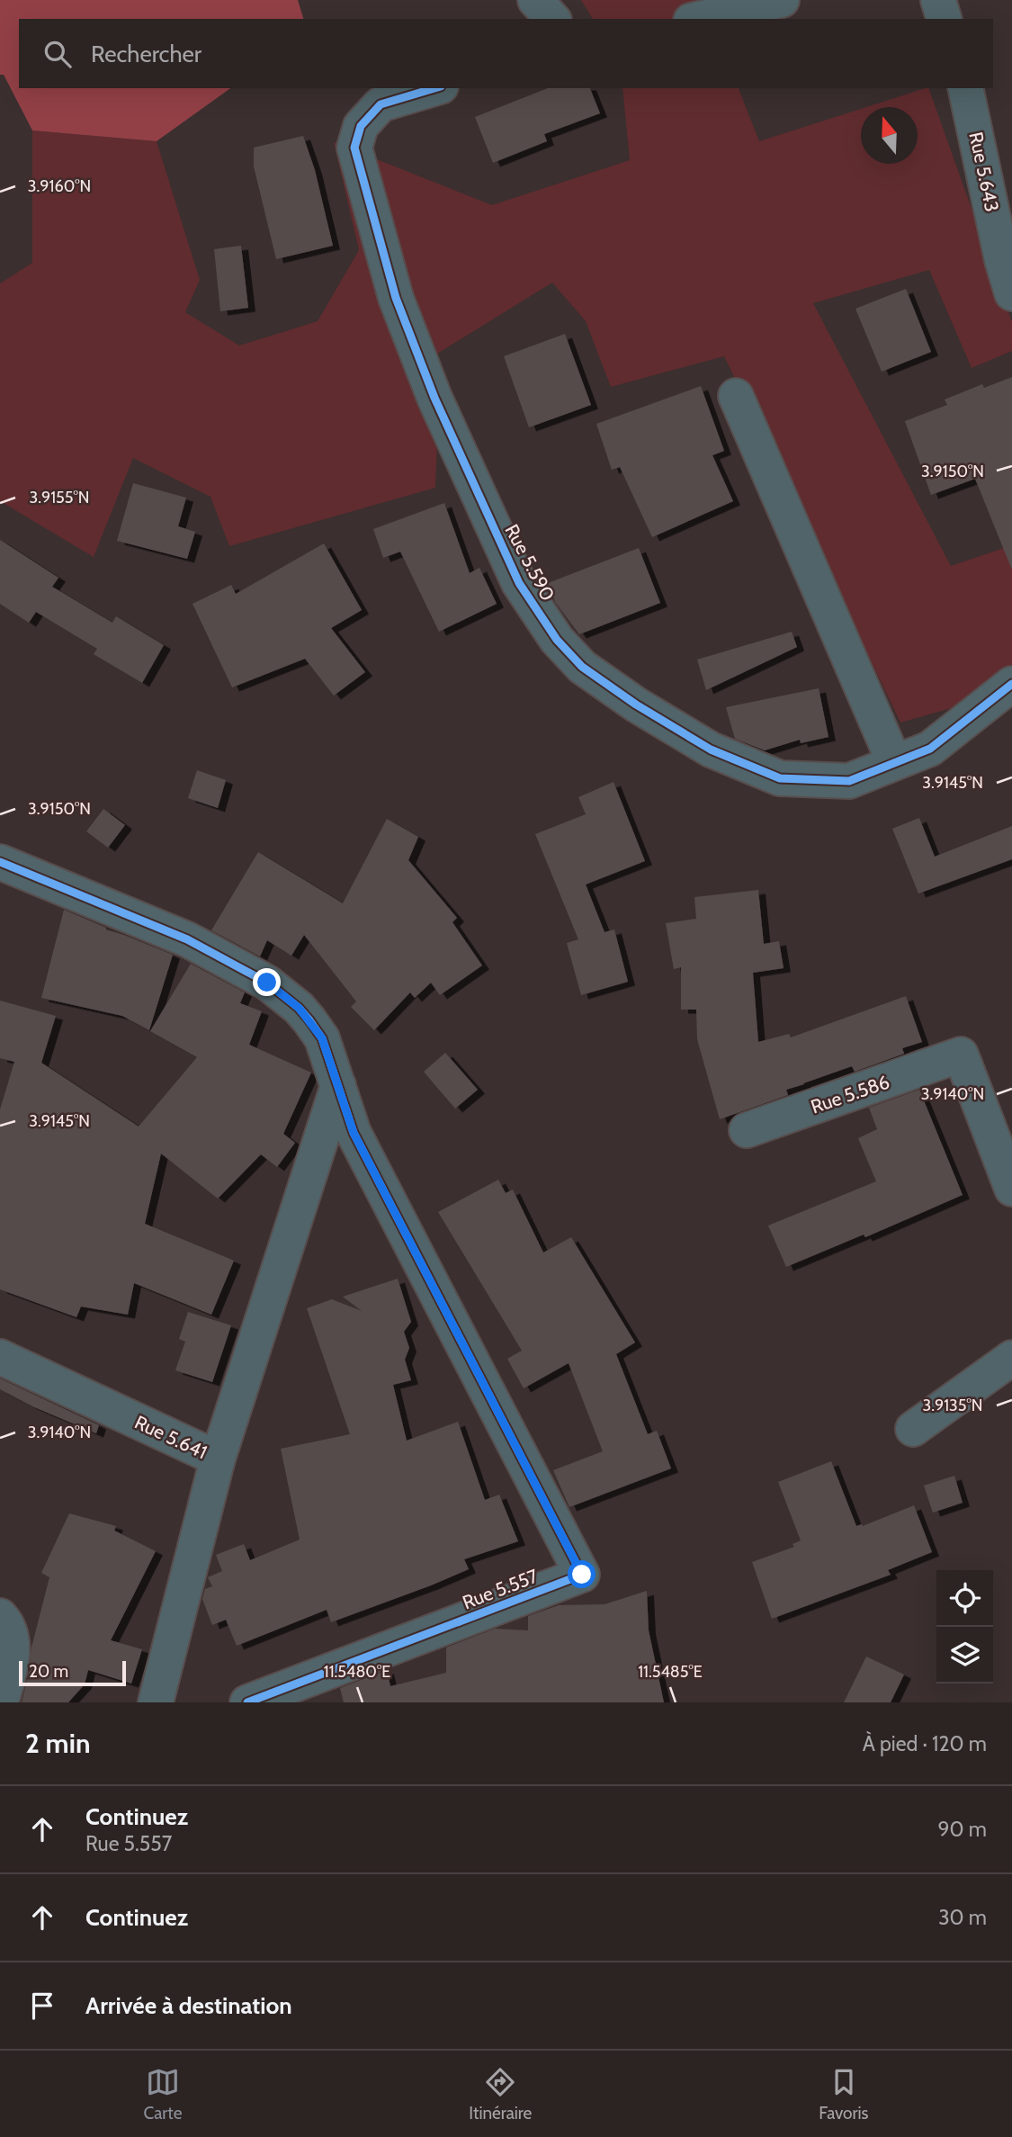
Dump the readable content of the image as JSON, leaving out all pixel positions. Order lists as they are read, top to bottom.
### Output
{
  "streets": {
    "street": [
      "Rue 5.643",
      "Rue 5.590",
      "Rue 5.586",
      "Rue 5.641",
      "Rue 5.557"
    ]
  },
  "scale_bar": "20 m",
  "north": "top",
  "page": {
    "search": "Rechercher",
    "scale": "20 m",
    "heading": ["2 min", "À pied · 120 m"],
    "list": [
      ["Continuez", "Rue 5.557", "90 m"],
      ["Continuez", "30 m"],
      "Arrivée à destination"
    ],
    "nav": ["Carte", "Itinéraire", "Favoris"]
  },
  "coordinates": [
    "3.9160°N",
    "3.9150°N",
    "3.9155°N",
    "3.9145°N",
    "3.9140°N",
    "3.9135°N",
    "11.5480°E",
    "11.5485°E"
  ]
}
